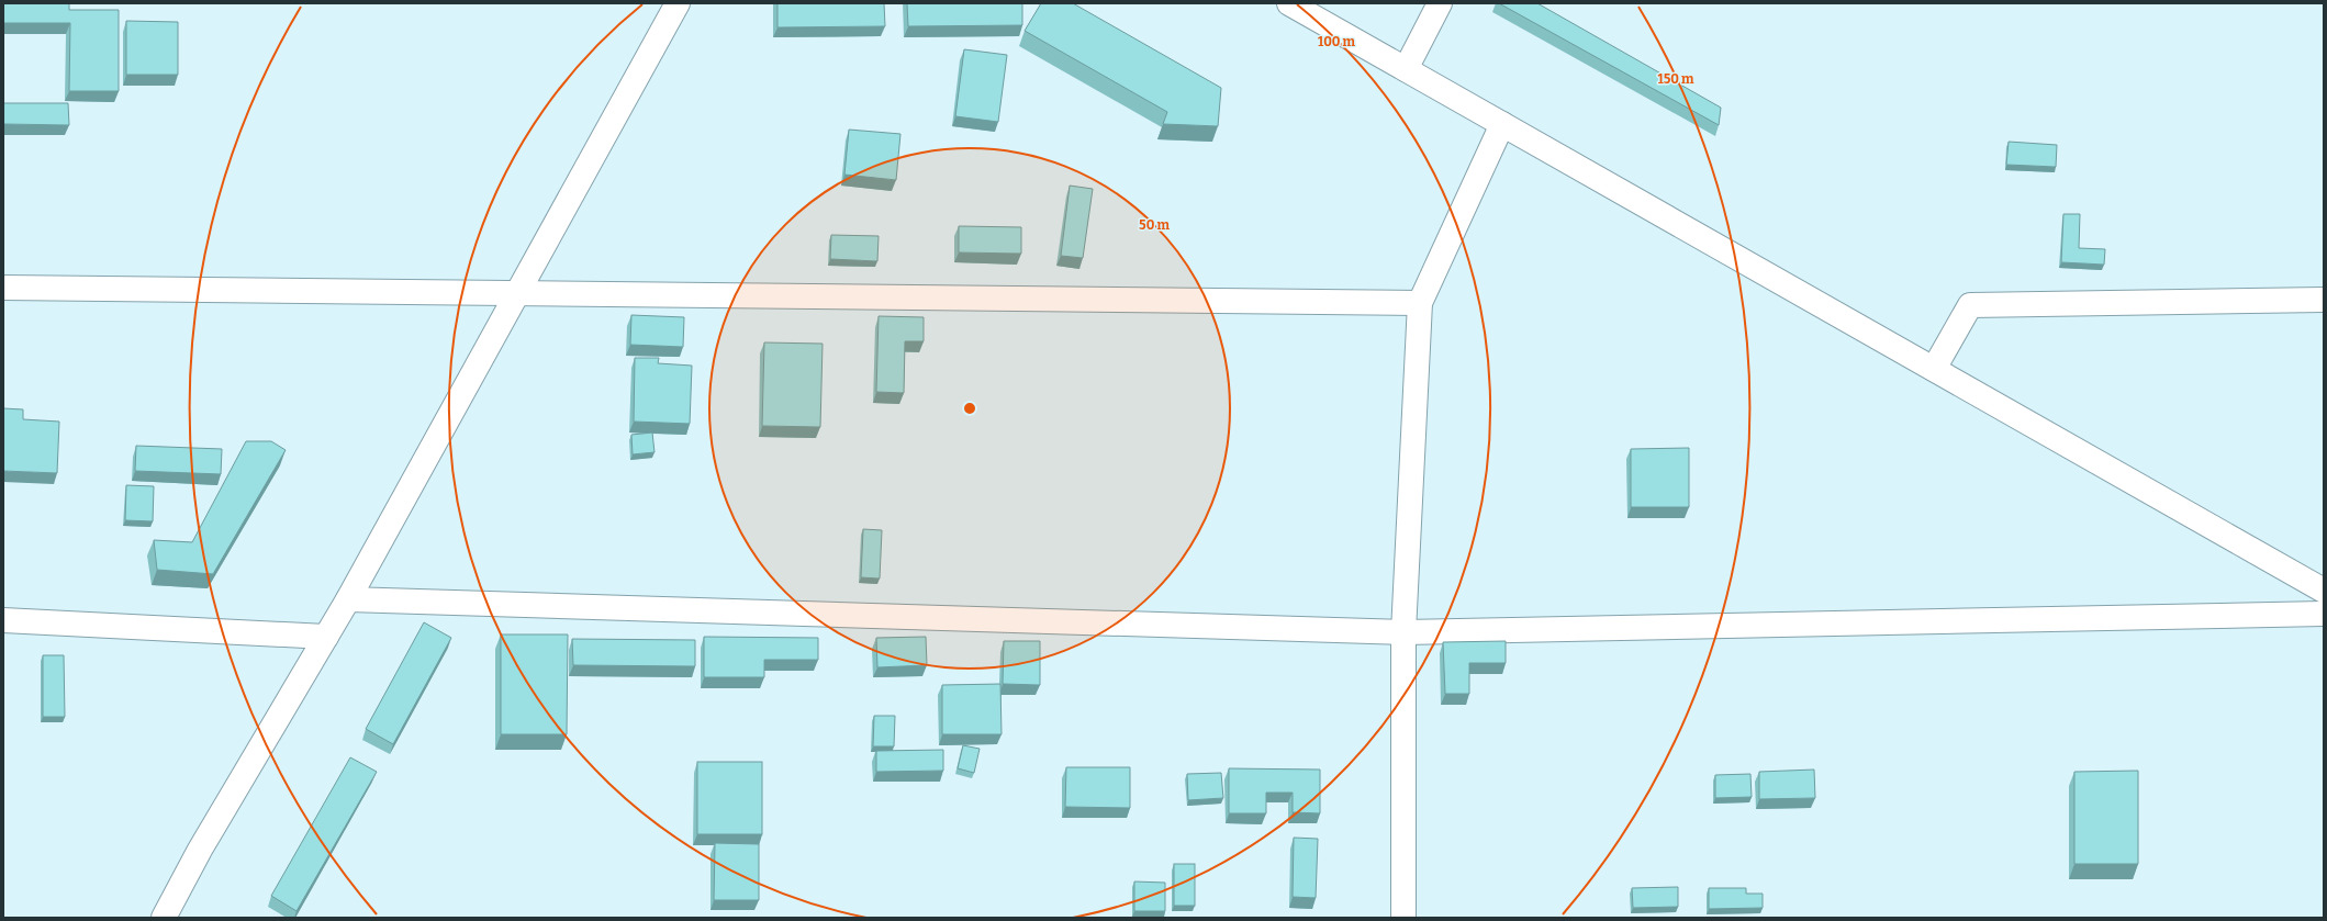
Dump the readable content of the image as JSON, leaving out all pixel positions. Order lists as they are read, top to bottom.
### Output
{
  "rings": ["100 m", "150 m", "50 m"]
}
